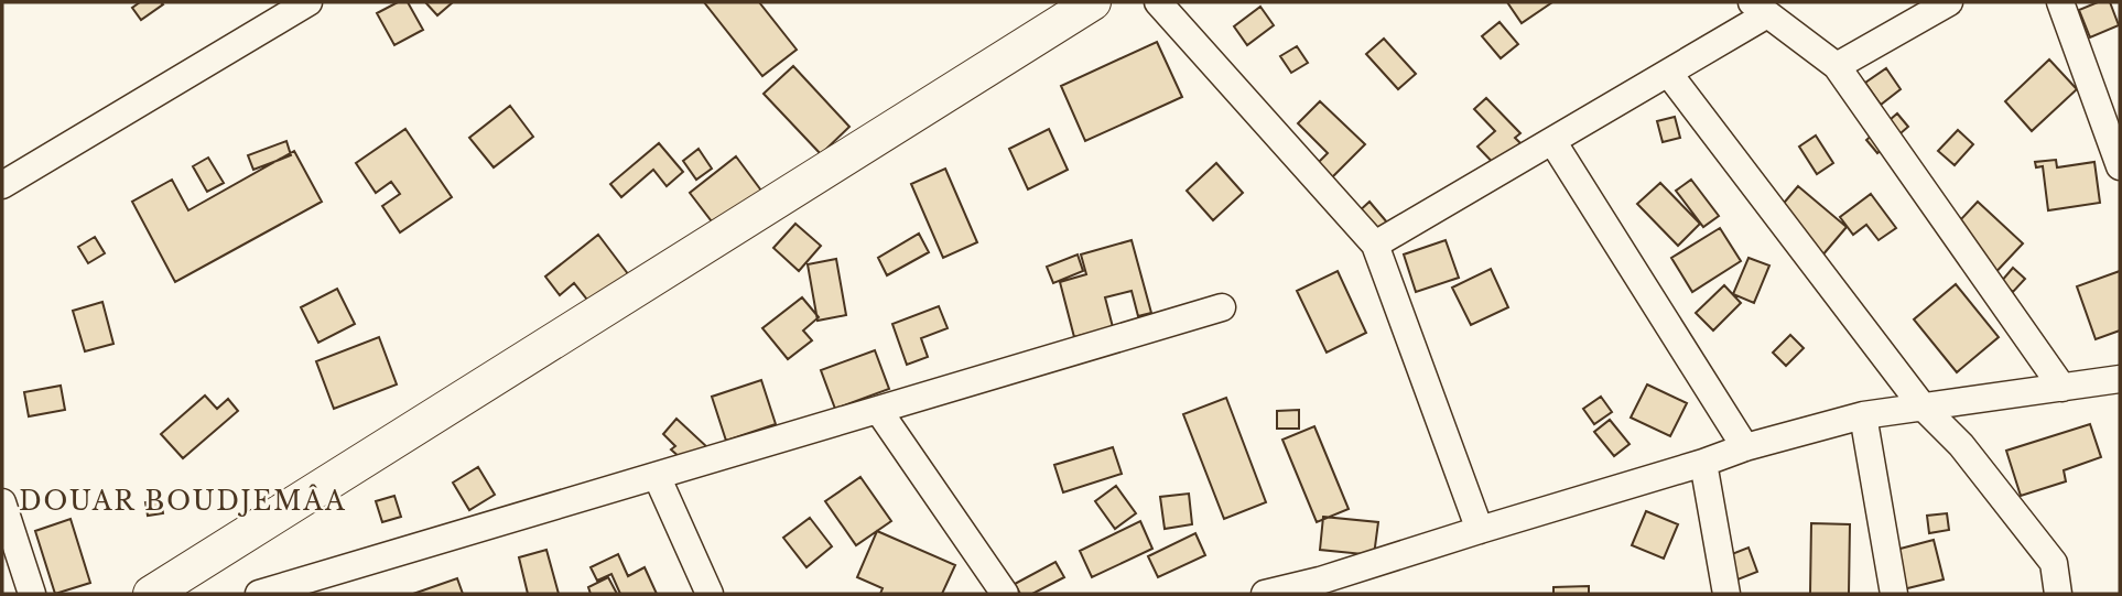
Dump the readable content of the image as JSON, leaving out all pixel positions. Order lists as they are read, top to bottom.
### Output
{
  "districts": ["DOUAR BOUDJEMÂA"]
}
